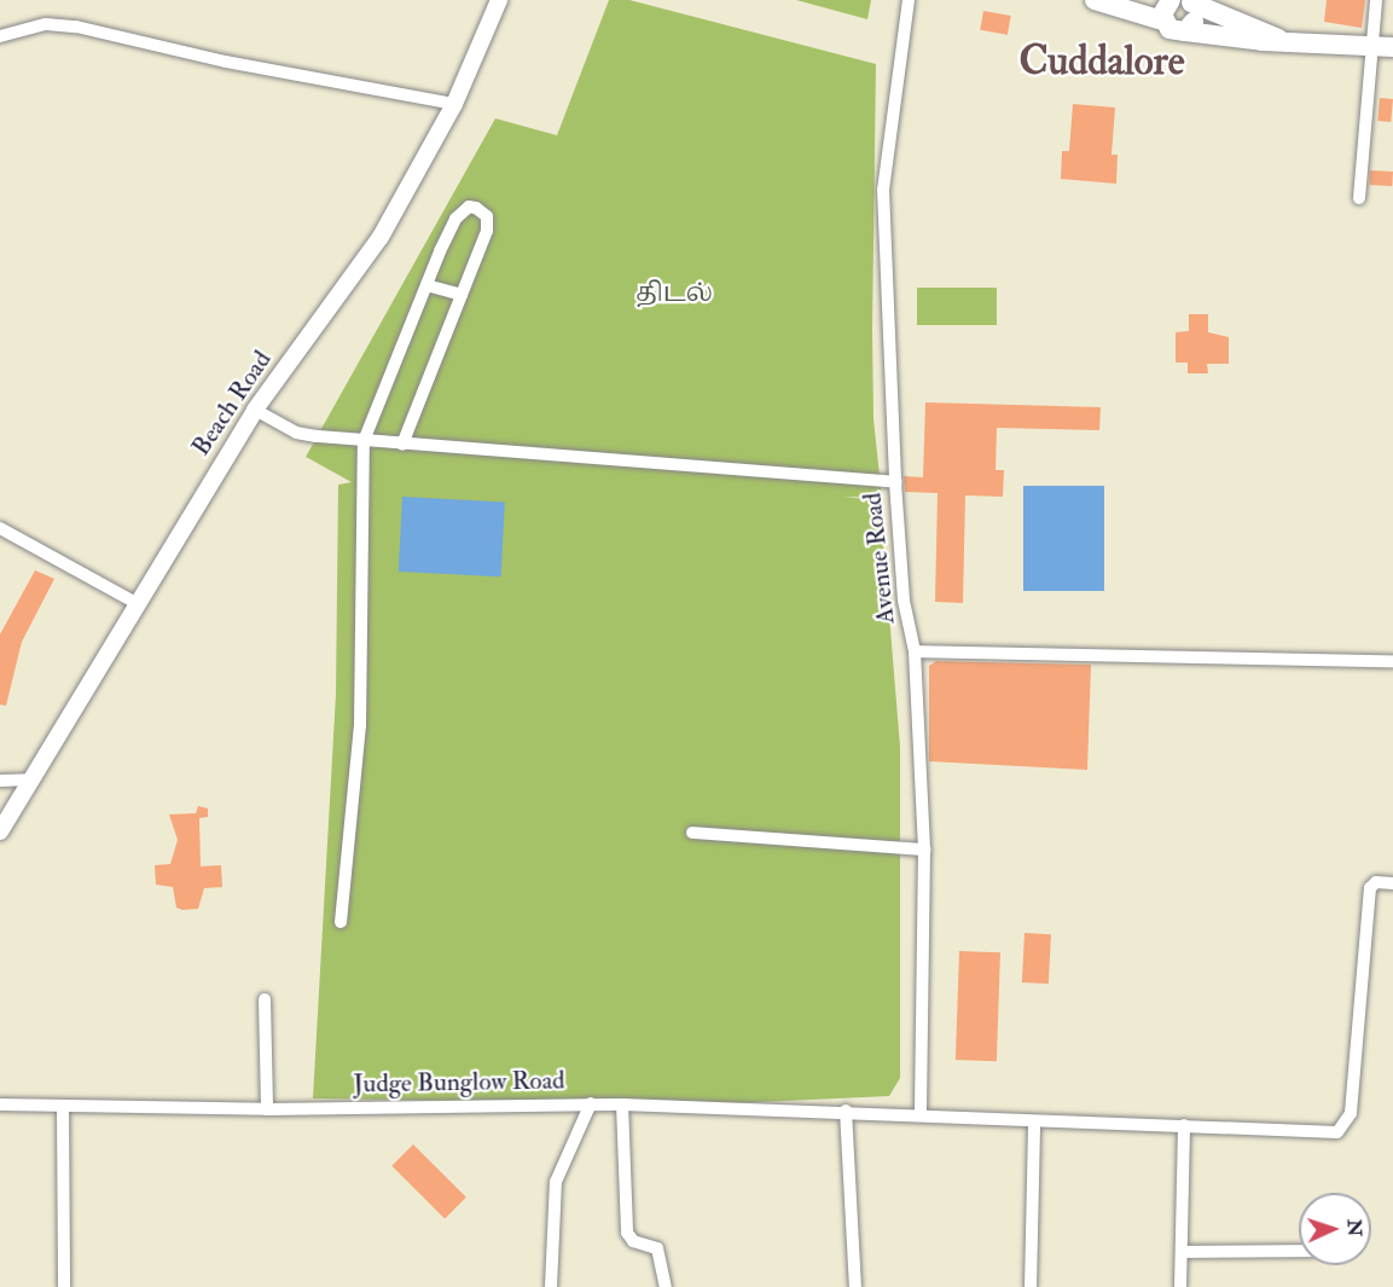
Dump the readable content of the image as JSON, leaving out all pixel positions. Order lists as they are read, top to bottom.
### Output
{
  "streets": {
    "main road": ["Beach Road"],
    "street": ["Avenue Road", "Judge Bunglow Road"]
  },
  "crossings": [
    ["Avenue Road", "Judge Bunglow Road"]
  ],
  "districts": ["Cuddalore"],
  "parks": ["திடல்"],
  "north": "right"
}
